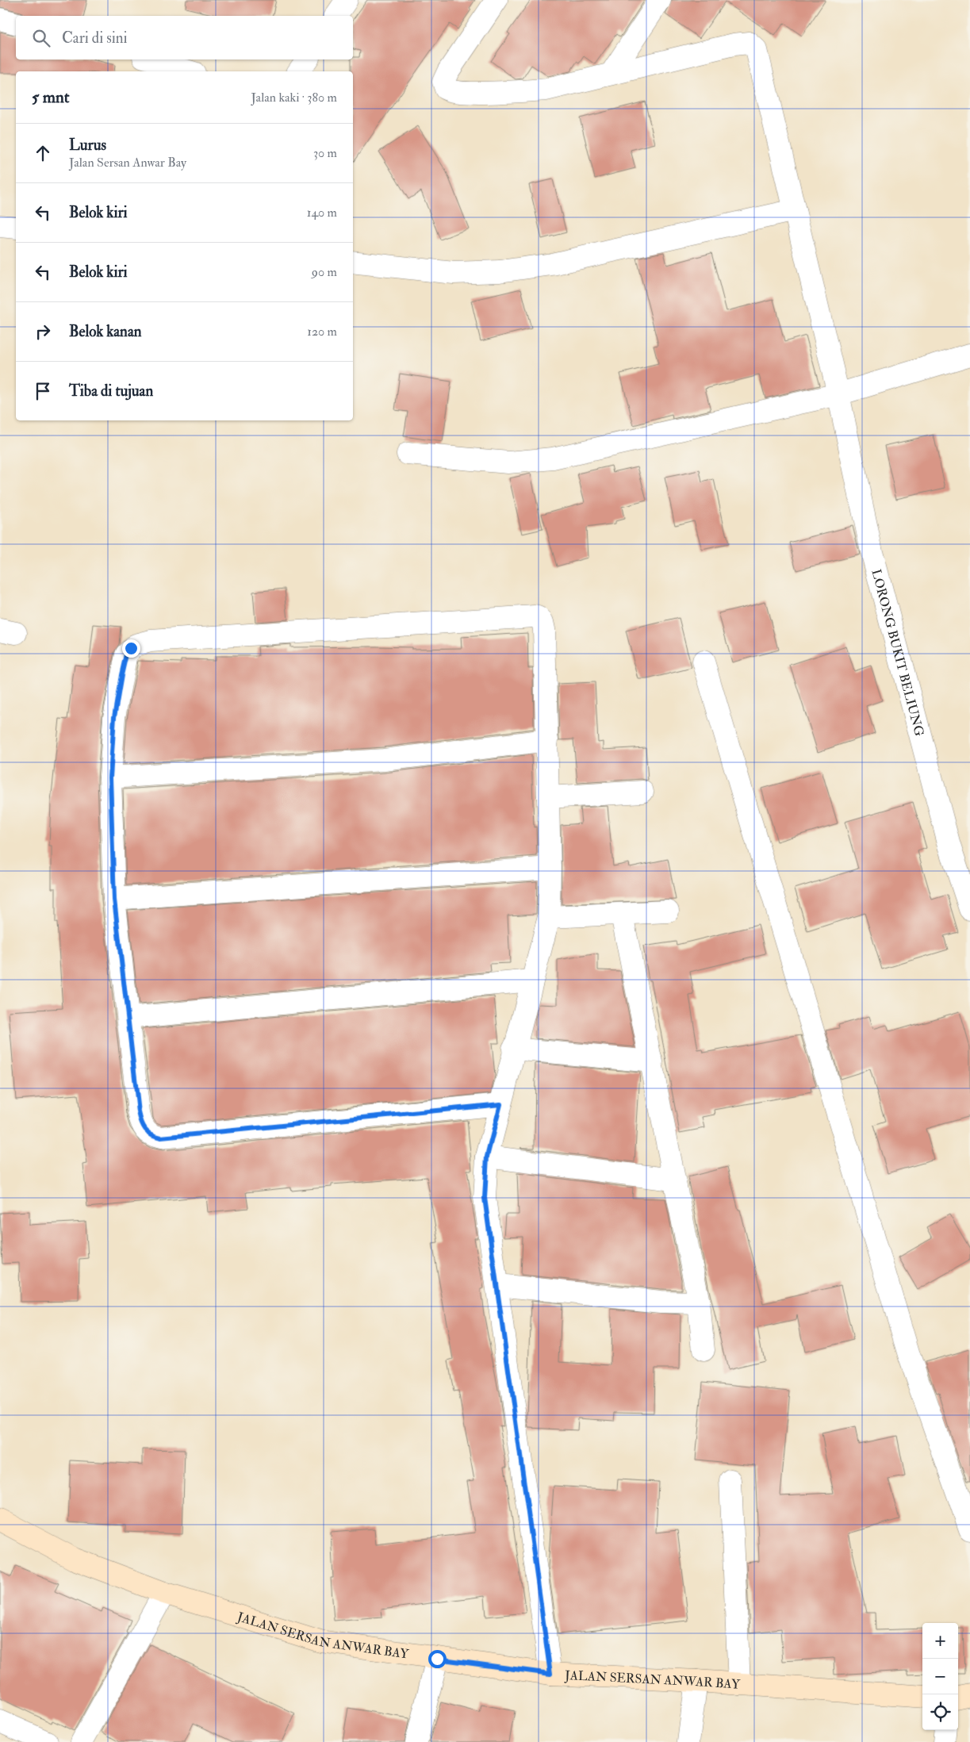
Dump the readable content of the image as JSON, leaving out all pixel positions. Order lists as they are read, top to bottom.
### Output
{
  "streets": {
    "main road": ["JALAN SERSAN ANWAR BAY"],
    "street": ["LORONG BUKIT BELIUNG"]
  },
  "page": {
    "search": "Cari di sini",
    "heading": ["5 mnt", "Jalan kaki · 380 m"],
    "list": [
      ["Lurus", "Jalan Sersan Anwar Bay", "30 m"],
      ["Belok kiri", "140 m"],
      ["Belok kiri", "90 m"],
      ["Belok kanan", "120 m"],
      "Tiba di tujuan"
    ],
    "map_buttons": ["+", "−"]
  }
}
